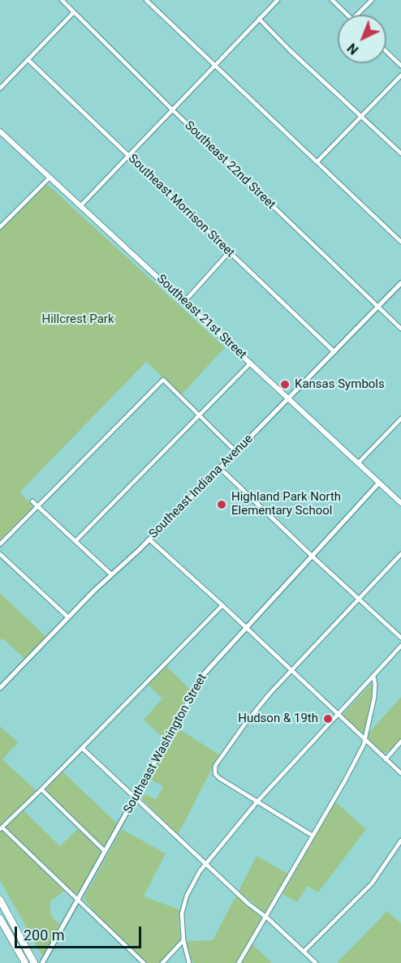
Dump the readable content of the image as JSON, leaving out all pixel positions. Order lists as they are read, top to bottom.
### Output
{
  "streets": {
    "main road": ["Southeast 21st Street"],
    "street": [
      "Southeast 22nd Street",
      "Southeast Morrison Street",
      "Southeast Indiana Avenue",
      "Southeast Washington Street"
    ]
  },
  "crossings": [
    ["Southeast 22nd Street", "Southeast Indiana Avenue"],
    ["Southeast Morrison Street", "Southeast Indiana Avenue"],
    ["Southeast 21st Street", "Southeast Indiana Avenue"],
    ["Southeast 21st Street", "Southeast Washington Street"]
  ],
  "parks": ["Hillcrest Park"],
  "places": ["Kansas Symbols", "Highland Park North Elementary School", "Hudson & 19th"],
  "scale_bar": "200 m",
  "north": "bottom left"
}
